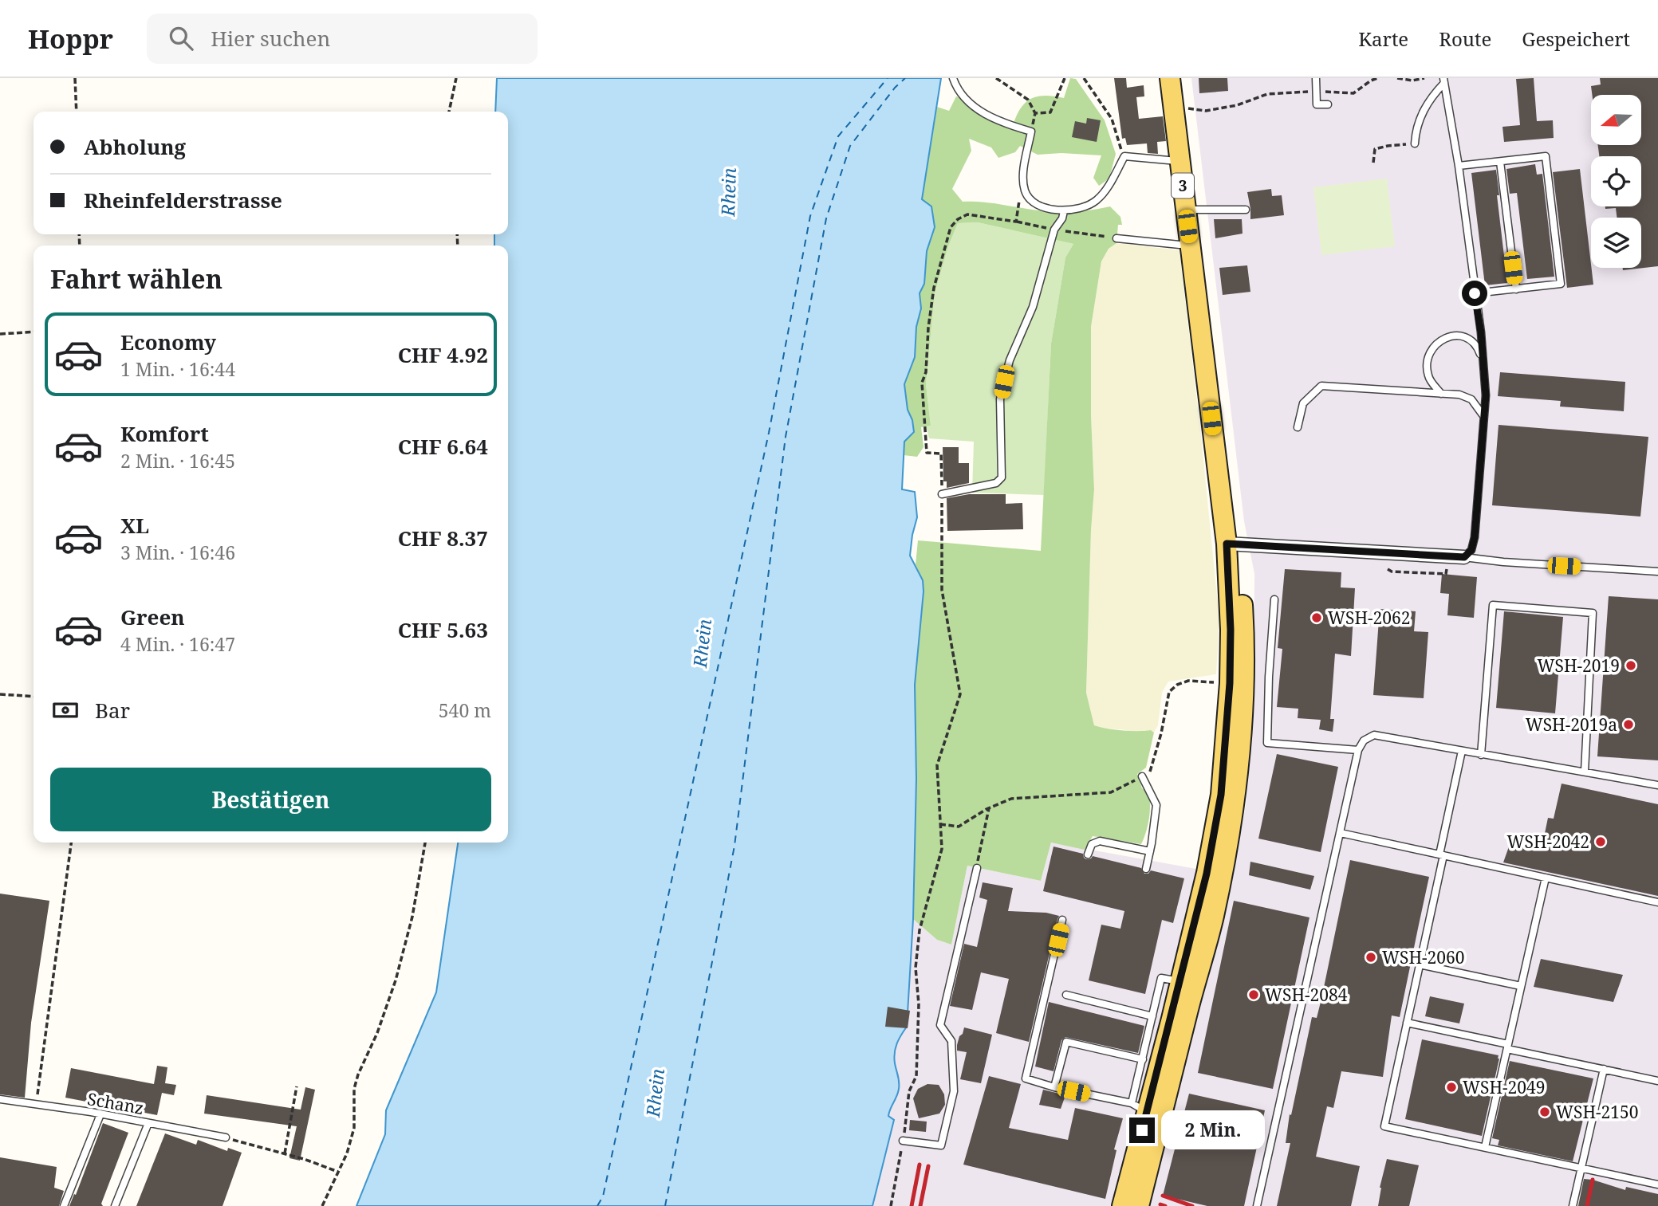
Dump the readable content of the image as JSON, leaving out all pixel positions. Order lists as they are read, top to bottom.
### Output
{
  "streets": {
    "main road": ["3"],
    "lane": ["Schanz"]
  },
  "water": ["Rhein"],
  "places": [
    "WSH-2062",
    "WSH-2019",
    "WSH-2019a",
    "WSH-2042",
    "WSH-2060",
    "WSH-2084",
    "WSH-2049",
    "WSH-2150"
  ],
  "north": "left",
  "page": {
    "header": "Hoppr",
    "search": "Hier suchen",
    "nav": ["Karte", "Route", "Gespeichert"],
    "banner": ["Abholung", "Rheinfelderstrasse"],
    "heading": "Fahrt wählen",
    "list": [
      {
        "name": "Economy",
        "note": "1 Min. · 16:44",
        "value": "CHF 4.92"
      },
      {
        "name": "Komfort",
        "note": "2 Min. · 16:45",
        "value": "CHF 6.64"
      },
      {
        "name": "XL",
        "note": "3 Min. · 16:46",
        "value": "CHF 8.37"
      },
      {
        "name": "Green",
        "note": "4 Min. · 16:47",
        "value": "CHF 5.63"
      }
    ],
    "pay": ["Bar", "540 m"],
    "buttons": "Bestätigen",
    "bubble": "2 Min."
  }
}
